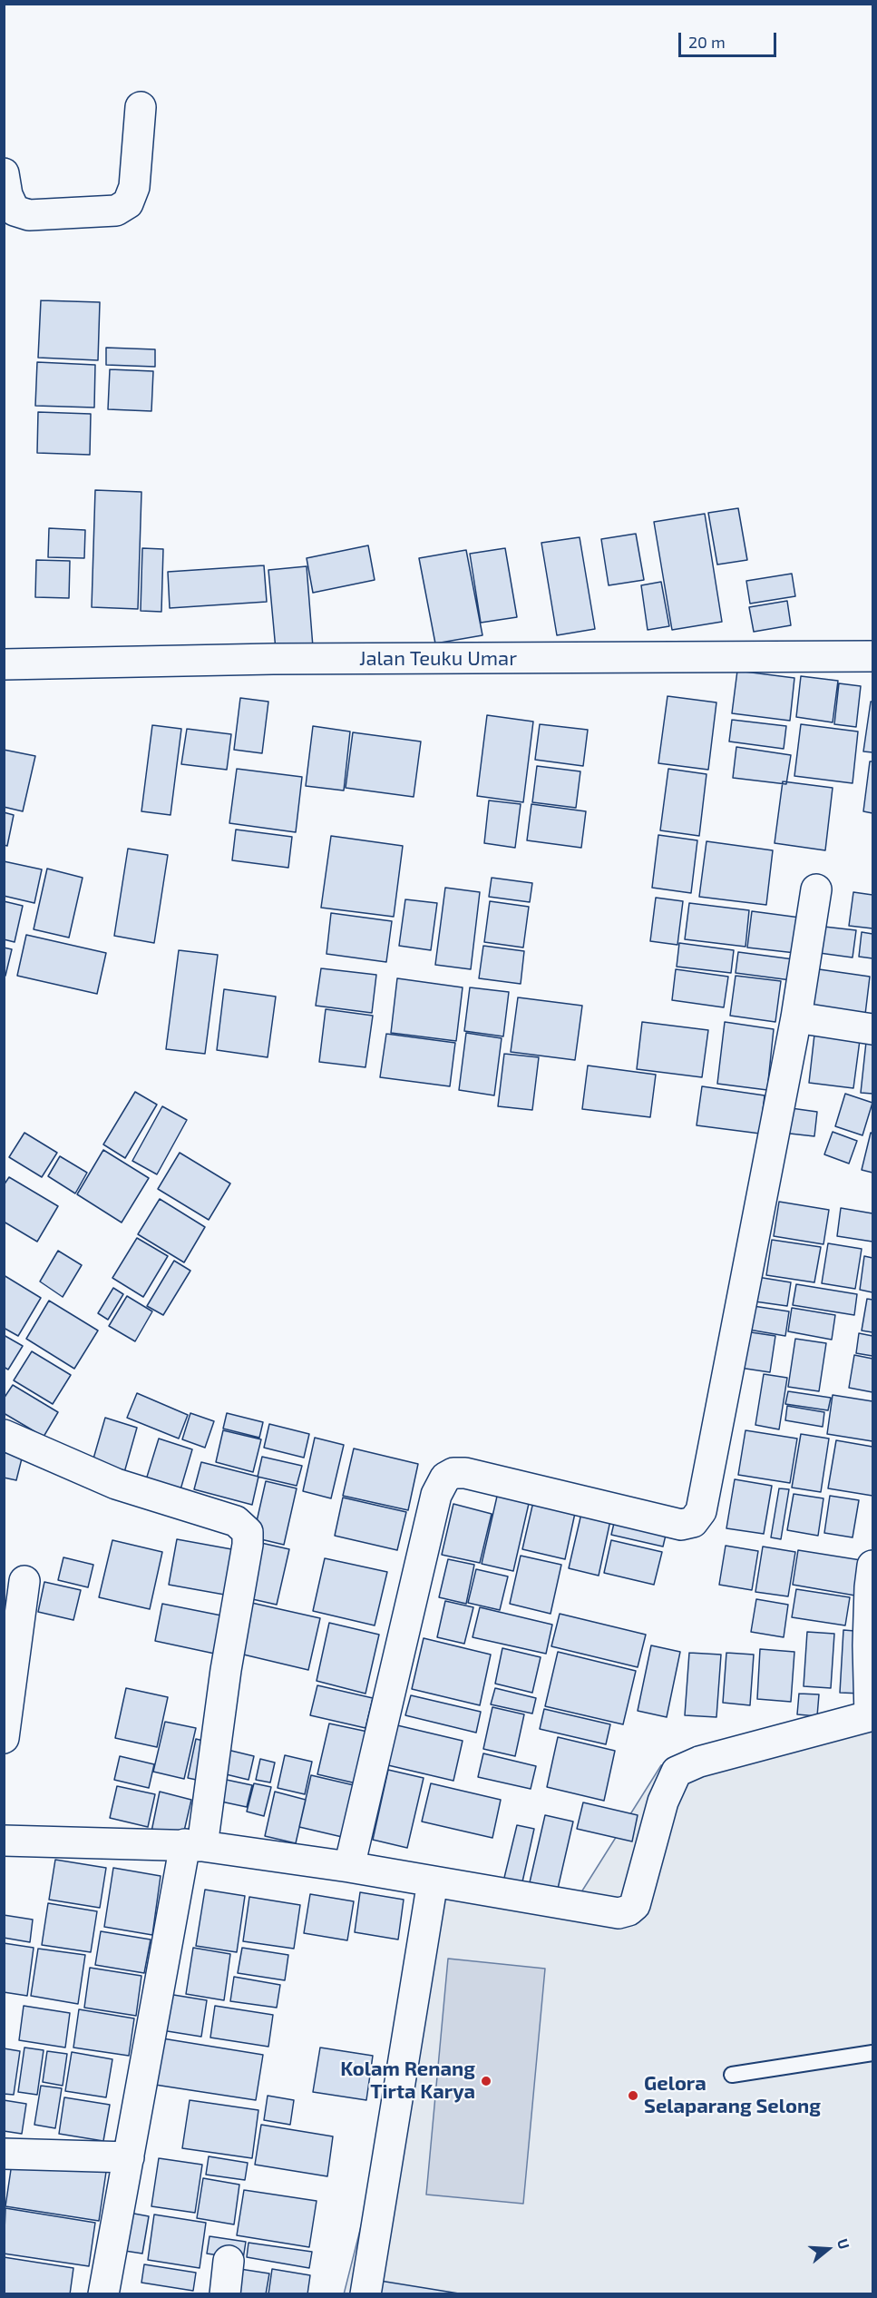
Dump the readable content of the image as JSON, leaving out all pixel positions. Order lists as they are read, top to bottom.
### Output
{
  "streets": {
    "street": ["Jalan Teuku Umar"]
  },
  "places": ["Kolam Renang Tirta Karya", "Gelora Selaparang Selong"],
  "scale_bar": "20 m",
  "north": "right"
}
